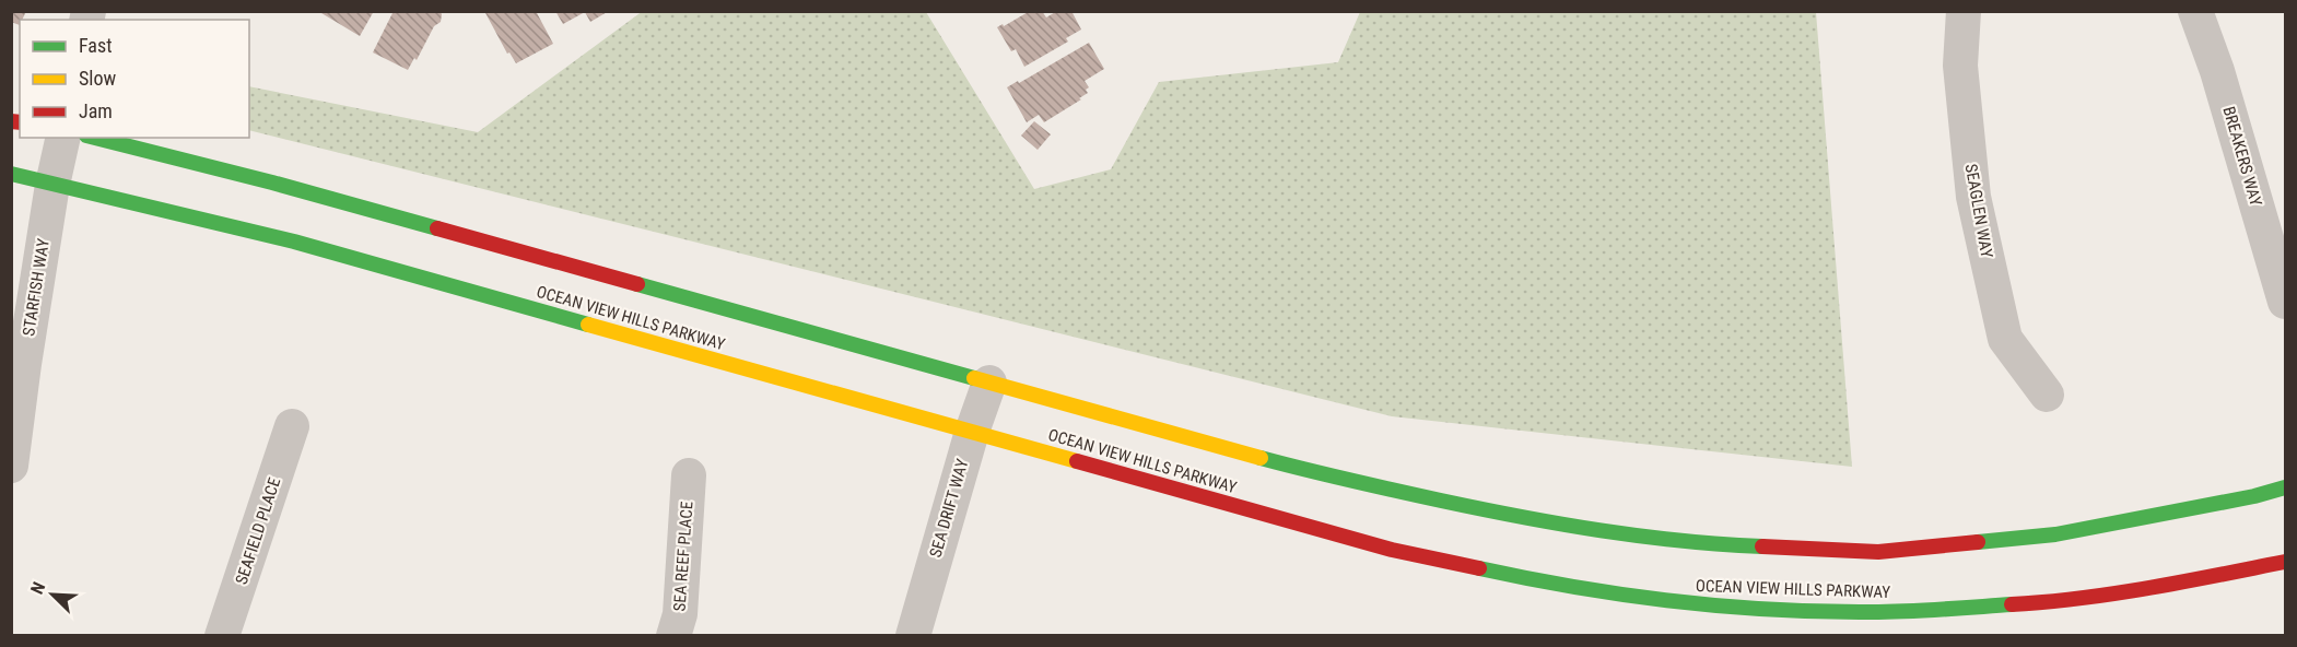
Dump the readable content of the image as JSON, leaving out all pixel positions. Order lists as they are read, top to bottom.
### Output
{
  "streets": {
    "main road": ["OCEAN VIEW HILLS PARKWAY"],
    "street": [
      "BREAKERS WAY",
      "SEAGLEN WAY",
      "STARFISH WAY",
      "SEA DRIFT WAY",
      "SEAFIELD PLACE",
      "SEA REEF PLACE"
    ]
  },
  "crossings": [
    ["STARFISH WAY", "OCEAN VIEW HILLS PARKWAY"],
    ["OCEAN VIEW HILLS PARKWAY", "SEA DRIFT WAY"]
  ],
  "legend": ["Fast", "Slow", "Jam"],
  "north": "top left"
}
